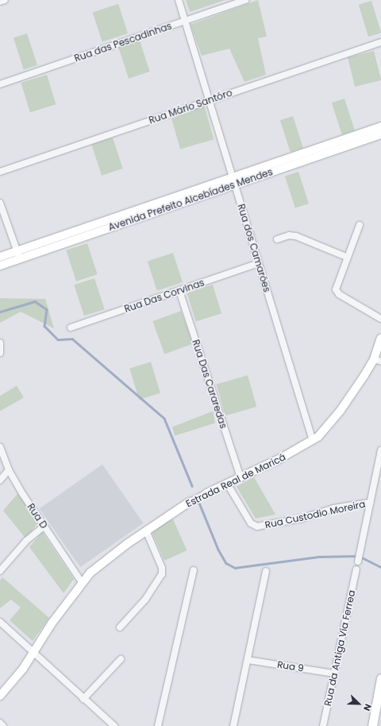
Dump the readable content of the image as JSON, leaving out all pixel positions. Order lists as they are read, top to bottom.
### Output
{
  "streets": {
    "main road": ["Avenida Prefeito Alcebíades Mendes", "Estrada Real de Maricá"],
    "street": [
      "Rua das Pescadinhas",
      "Rua Mário Santóro",
      "Rua dos Camarões",
      "Rua Das Corvinas",
      "Rua Das Cararedas",
      "Rua Custodio Moreira",
      "Rua D",
      "Rua da Antiga Via Ferrea",
      "Rua 9"
    ]
  },
  "crossings": [
    ["Rua das Pescadinhas", "Rua dos Camarões"],
    ["Rua Mário Santóro", "Rua dos Camarões"],
    ["Avenida Prefeito Alcebíades Mendes", "Rua dos Camarões"],
    ["Rua dos Camarões", "Rua Das Corvinas"],
    ["Rua dos Camarões", "Estrada Real de Maricá"],
    ["Rua Das Corvinas", "Rua Das Cararedas"],
    ["Rua Das Cararedas", "Estrada Real de Maricá"],
    ["Estrada Real de Maricá", "Rua Custodio Moreira"],
    ["Estrada Real de Maricá", "Rua D"],
    ["Rua da Antiga Via Ferrea", "Rua 9"]
  ],
  "north": "bottom right"
}
